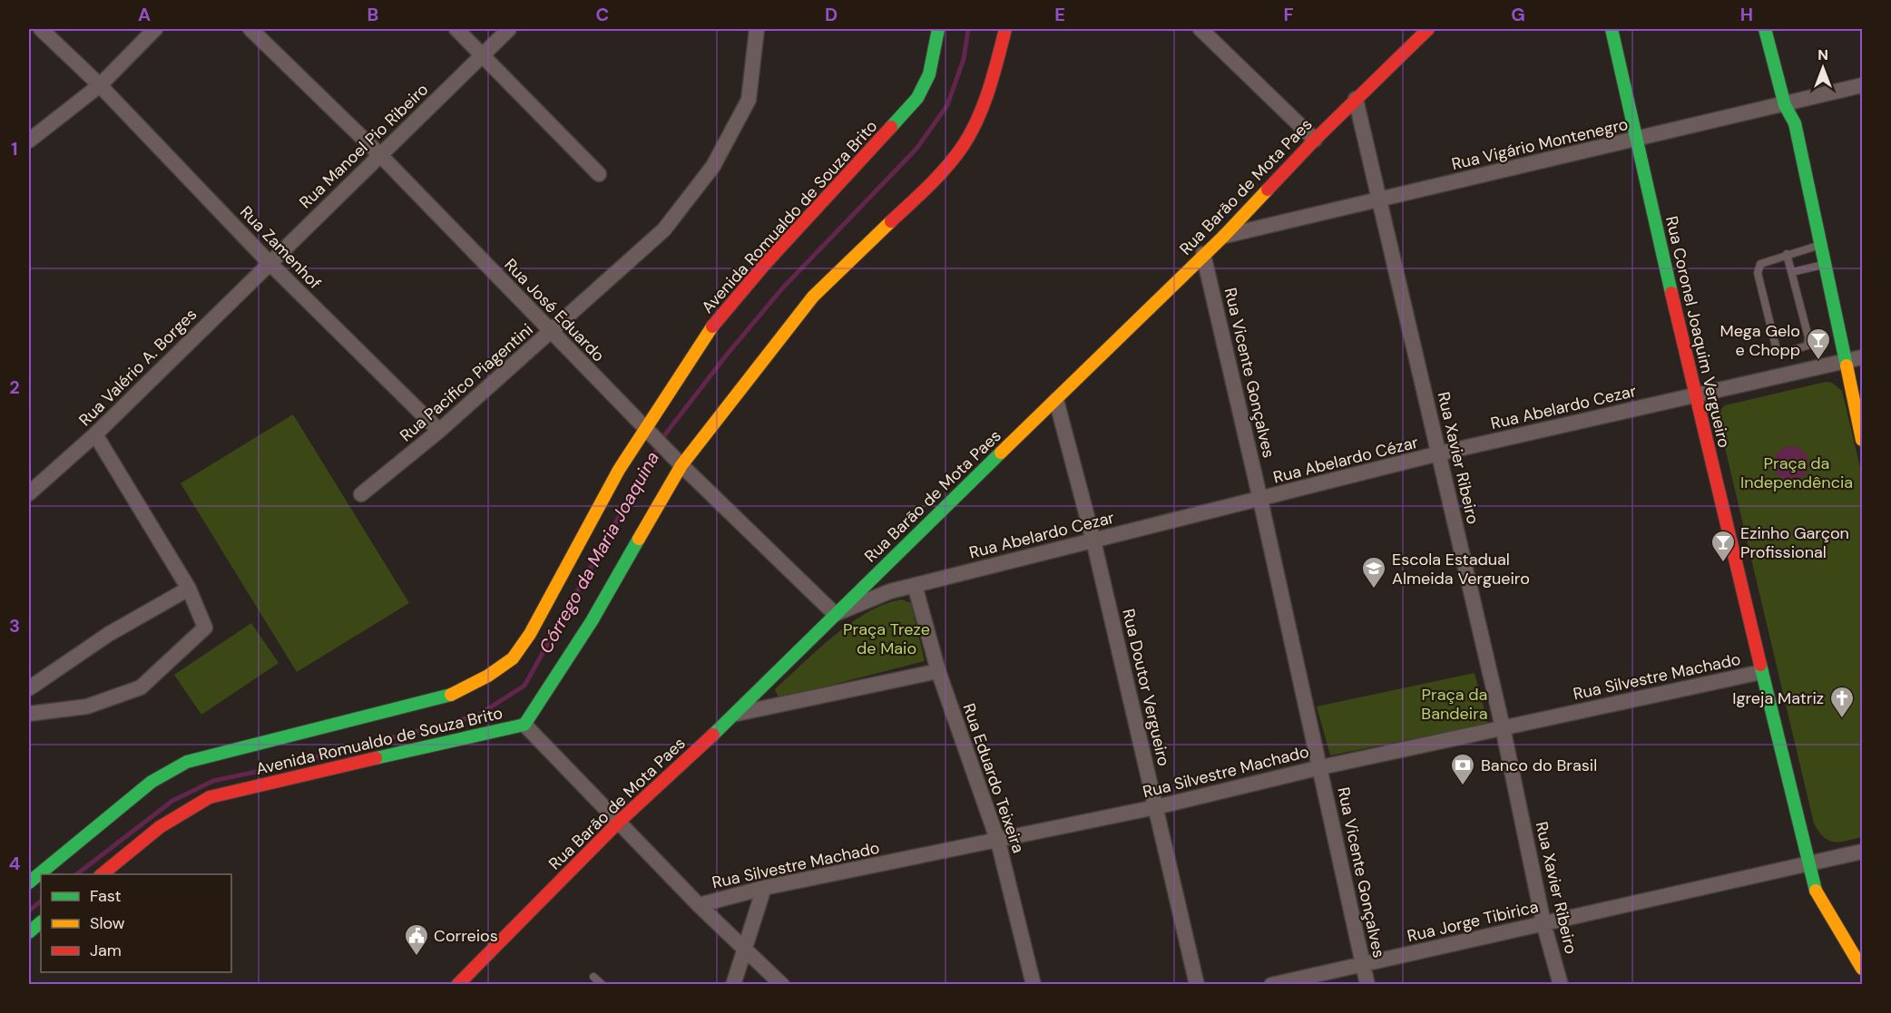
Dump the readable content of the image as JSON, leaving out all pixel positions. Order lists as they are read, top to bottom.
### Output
{
  "streets": {
    "main road": ["Rua Barão de Mota Paes", "Avenida Romualdo de Souza Brito", "Rua Coronel Joaquim Vergueiro"],
    "street": [
      "Rua Vigário Montenegro",
      "Rua Manoel Pio Ribeiro",
      "Rua Zamenhof",
      "Rua José Eduardo",
      "Rua Valério A. Borges",
      "Rua Vicente Gonçalves",
      "Rua Pacifico Piagentini",
      "Rua Abelardo Cezar",
      "Rua Xavier Ribeiro",
      "Rua Abelardo Cézar",
      "Rua Silvestre Machado",
      "Rua Doutor Vergueiro",
      "Rua Eduardo Teixeira",
      "Rua Jorge Tibirica"
    ]
  },
  "crossings": [
    ["Rua Vigário Montenegro", "Rua Barão de Mota Paes"],
    ["Rua Vigário Montenegro", "Rua Coronel Joaquim Vergueiro"],
    ["Rua Vigário Montenegro", "Rua Xavier Ribeiro"],
    ["Rua Manoel Pio Ribeiro", "Rua Zamenhof"],
    ["Rua Manoel Pio Ribeiro", "Rua José Eduardo"],
    ["Rua Manoel Pio Ribeiro", "Rua Valério A. Borges"],
    ["Rua Barão de Mota Paes", "Rua José Eduardo"],
    ["Rua Barão de Mota Paes", "Rua Vicente Gonçalves"],
    ["Rua Barão de Mota Paes", "Rua Abelardo Cezar"],
    ["Rua Barão de Mota Paes", "Rua Xavier Ribeiro"],
    ["Rua Barão de Mota Paes", "Rua Doutor Vergueiro"],
    ["Avenida Romualdo de Souza Brito", "Rua José Eduardo"],
    ["Rua Zamenhof", "Rua Valério A. Borges"],
    ["Rua Zamenhof", "Rua Pacifico Piagentini"],
    ["Rua José Eduardo", "Rua Pacifico Piagentini"],
    ["Rua José Eduardo", "Rua Abelardo Cezar"],
    ["Rua Coronel Joaquim Vergueiro", "Rua Abelardo Cezar"],
    ["Rua Coronel Joaquim Vergueiro", "Rua Silvestre Machado"],
    ["Rua Coronel Joaquim Vergueiro", "Rua Jorge Tibirica"],
    ["Rua Vicente Gonçalves", "Rua Abelardo Cezar"],
    ["Rua Vicente Gonçalves", "Rua Abelardo Cézar"],
    ["Rua Vicente Gonçalves", "Rua Silvestre Machado"],
    ["Rua Vicente Gonçalves", "Rua Jorge Tibirica"],
    ["Rua Abelardo Cezar", "Rua Xavier Ribeiro"],
    ["Rua Abelardo Cezar", "Rua Abelardo Cézar"],
    ["Rua Abelardo Cezar", "Rua Doutor Vergueiro"],
    ["Rua Abelardo Cezar", "Rua Eduardo Teixeira"],
    ["Rua Xavier Ribeiro", "Rua Abelardo Cézar"],
    ["Rua Xavier Ribeiro", "Rua Silvestre Machado"],
    ["Rua Xavier Ribeiro", "Rua Jorge Tibirica"],
    ["Rua Silvestre Machado", "Rua Doutor Vergueiro"],
    ["Rua Silvestre Machado", "Rua Eduardo Teixeira"]
  ],
  "water": ["Córrego da Maria Joaquina"],
  "parks": ["Praça da Independência", "Praça Treze de Maio", "Praça da Bandeira"],
  "places": {
    "bar": ["Mega Gelo e Chopp", "Ezinho Garçon Profissional"],
    "school or university": ["Escola Estadual Almeida Vergueiro"],
    "church": ["Igreja Matriz"],
    "bank": ["Banco do Brasil"],
    "public building": ["Correios"]
  },
  "legend": ["Fast", "Slow", "Jam"],
  "north": "top",
  "grid": {
    "columns": [
      "A",
      "B",
      "C",
      "D",
      "E",
      "F",
      "G",
      "H"
    ],
    "rows": [
      "1",
      "2",
      "3",
      "4"
    ]
  }
}
